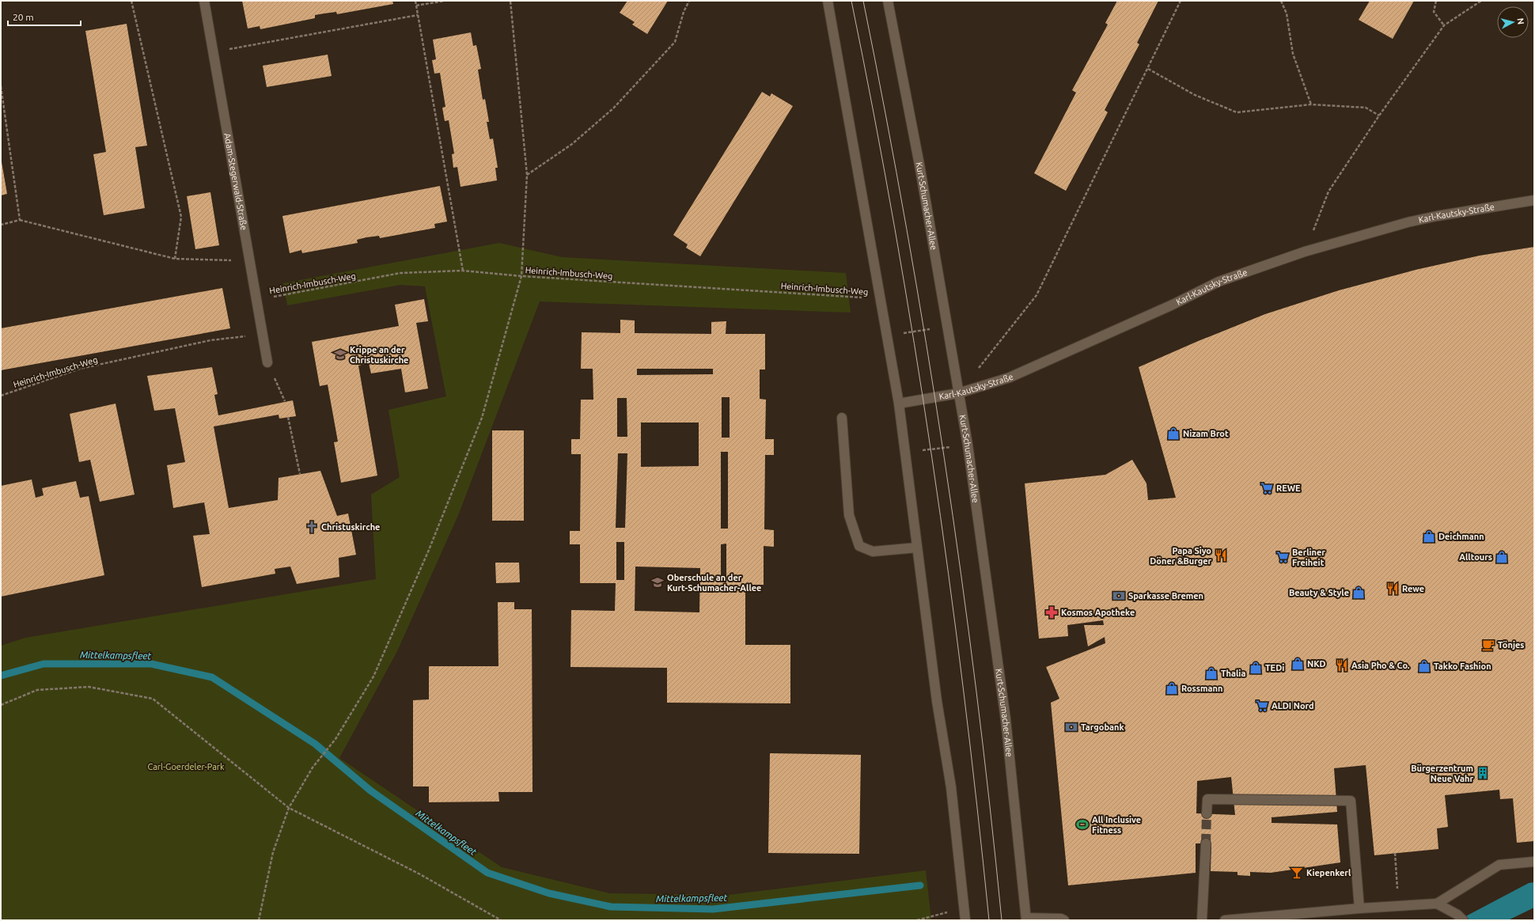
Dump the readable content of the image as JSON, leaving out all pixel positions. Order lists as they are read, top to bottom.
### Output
{
  "streets": {
    "street": ["Adam-Stegerwald-Straße", "Kurt-Schumacher-Allee", "Karl-Kautsky-Straße"],
    "path": ["Heinrich-Imbusch-Weg"]
  },
  "crossings": [
    ["Adam-Stegerwald-Straße", "Heinrich-Imbusch-Weg"],
    ["Kurt-Schumacher-Allee", "Karl-Kautsky-Straße"]
  ],
  "water": ["Mittelkampsfleet"],
  "parks": ["Carl-Goerdeler-Park"],
  "places": {
    "school or university": ["Krippe an der Christuskirche", "Oberschule an der Kurt-Schumacher-Allee"],
    "shop": [
      "Nizam Brot",
      "Deichmann",
      "Alltours",
      "Beauty & Style",
      "NKD",
      "Takko Fashion",
      "TEDi",
      "Thalia",
      "Rossmann"
    ],
    "supermarket": ["REWE", "Berliner Freiheit", "ALDI Nord"],
    "church": ["Christuskirche"],
    "restaurant": ["Papa Siyo Döner &Burger", "Rewe", "Asia Pho & Co."],
    "bank": ["Sparkasse Bremen", "Targobank"],
    "pharmacy": ["Kosmos Apotheke"],
    "cafe": ["Tönjes"],
    "building": ["Bürgerzentrum Neue Vahr"],
    "sports": ["All Inclusive Fitness"],
    "bar": ["Kiepenkerl"]
  },
  "scale_bar": "20 m",
  "north": "right"
}
